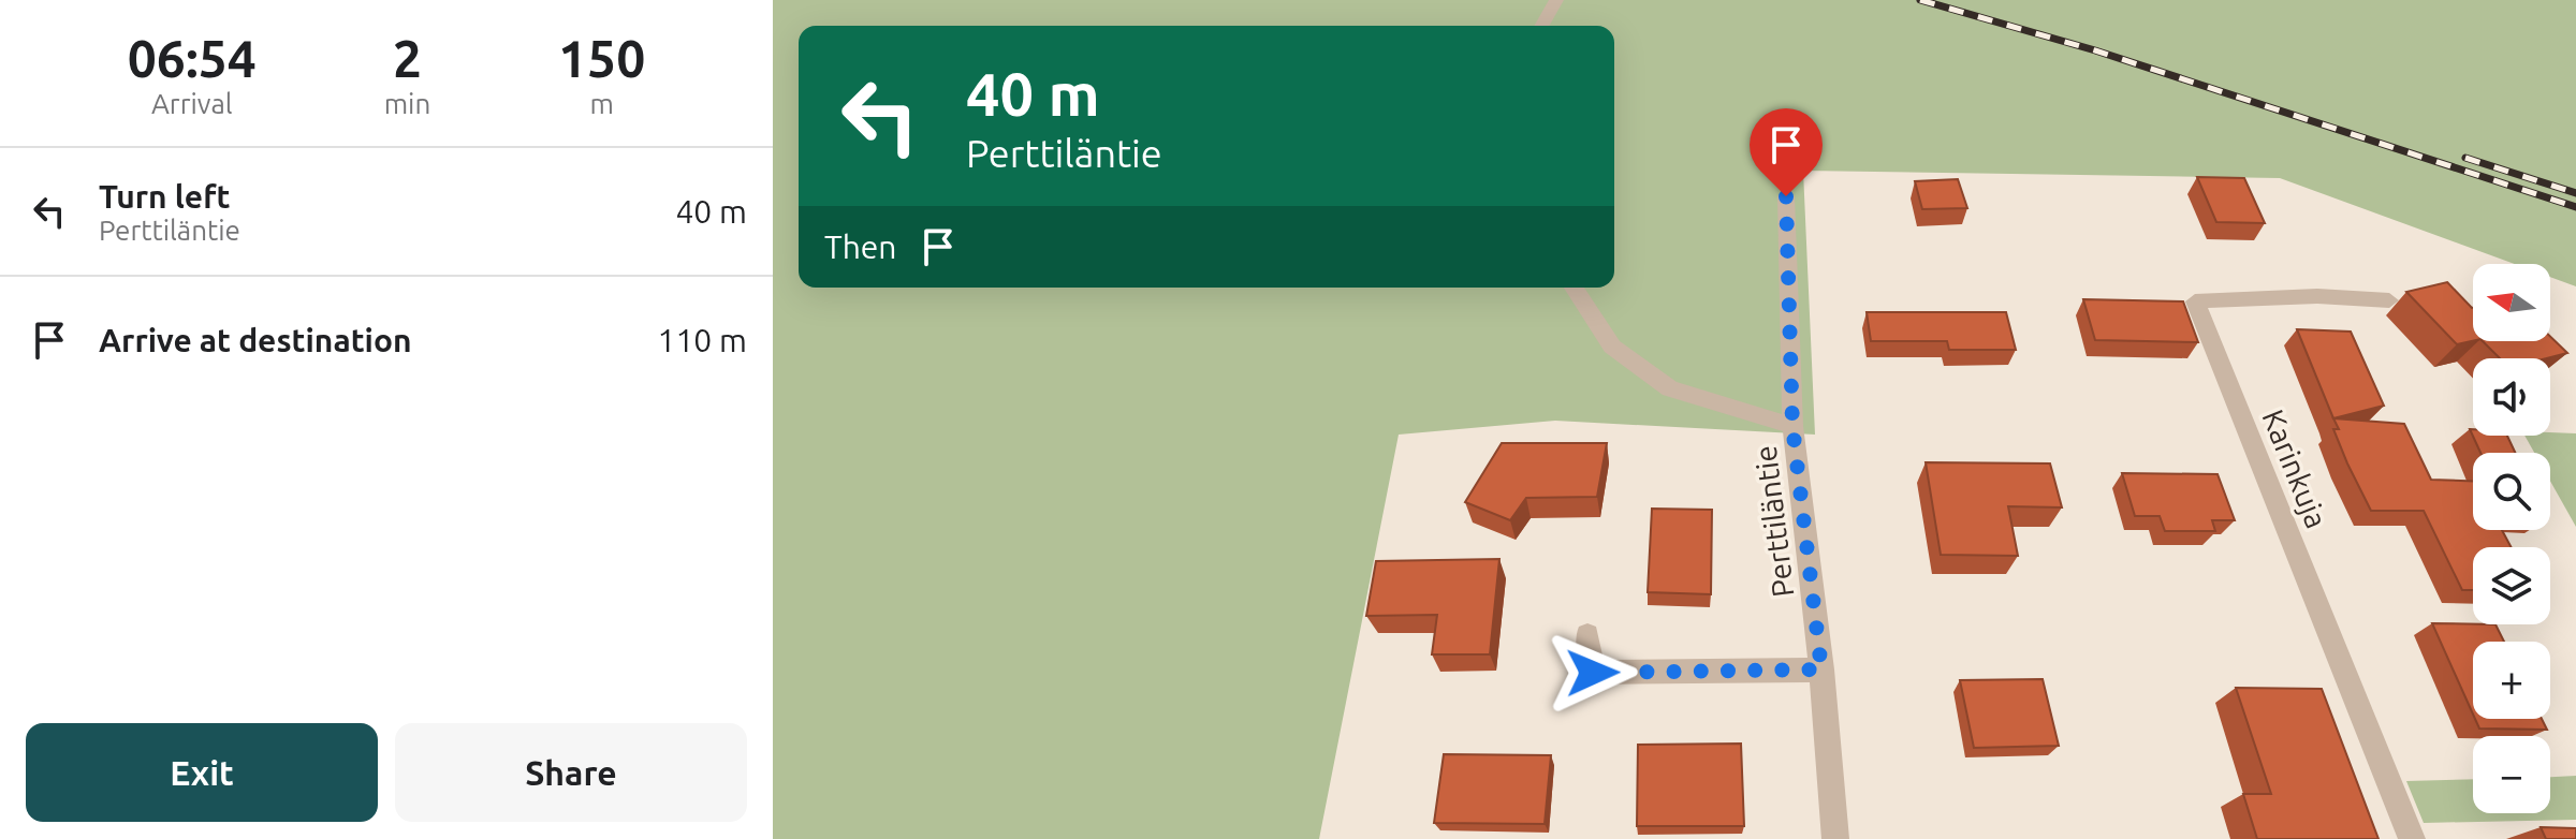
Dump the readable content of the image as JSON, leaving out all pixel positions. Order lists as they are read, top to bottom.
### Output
{
  "streets": {
    "street": ["Karinkuja", "Perttiläntie"]
  },
  "north": "left",
  "page": {
    "eta": [
      "06:54",
      "Arrival",
      "2",
      "min",
      "150",
      "m"
    ],
    "turn": ["40 m", "Perttiläntie"],
    "list": [
      {
        "name": "Turn left",
        "note": "Perttiläntie",
        "value": "40 m"
      },
      {
        "name": "Arrive at destination",
        "value": "110 m"
      }
    ],
    "then": "Then",
    "map_buttons": ["+", "−"],
    "buttons": ["Exit", "Share"]
  }
}
